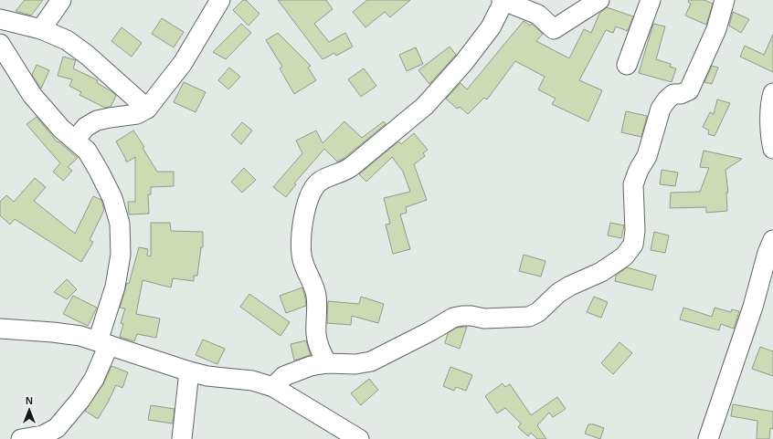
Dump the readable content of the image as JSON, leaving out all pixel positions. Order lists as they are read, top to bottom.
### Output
{
  "north": "top"
}
